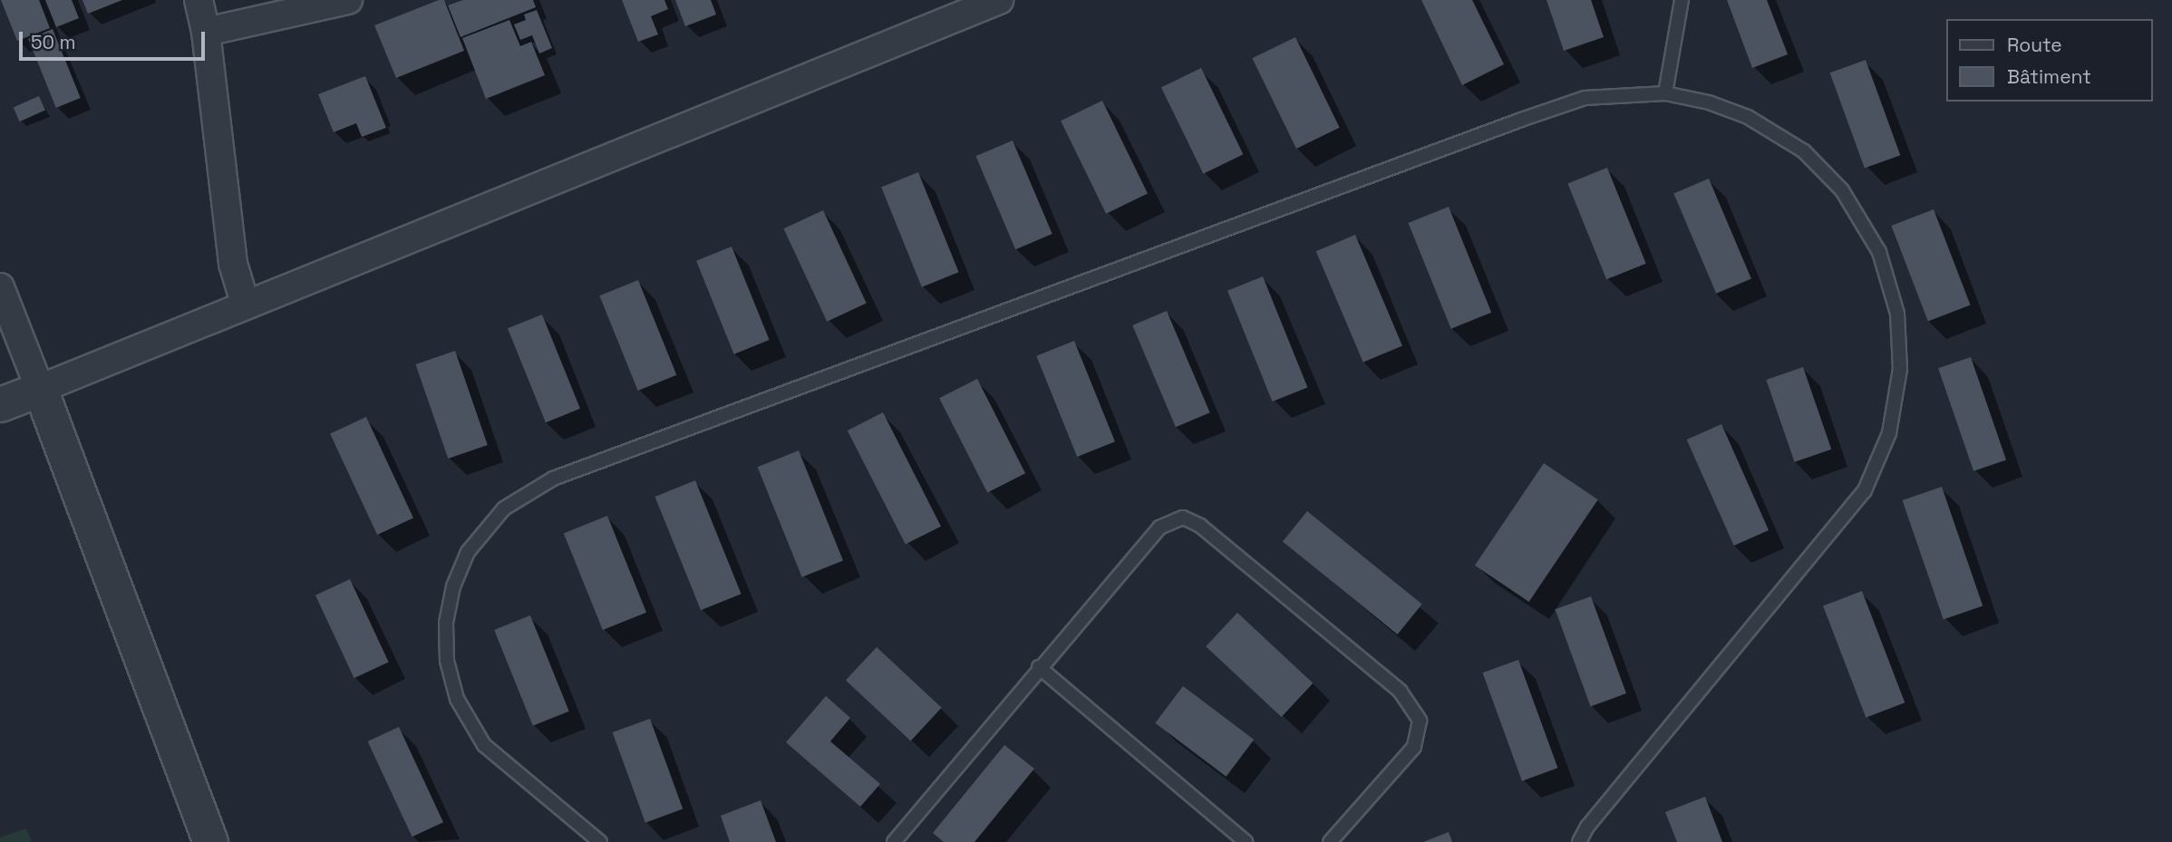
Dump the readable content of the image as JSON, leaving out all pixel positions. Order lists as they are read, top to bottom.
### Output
{
  "legend": ["Route", "Bâtiment"],
  "scale_bar": "50 m"
}
